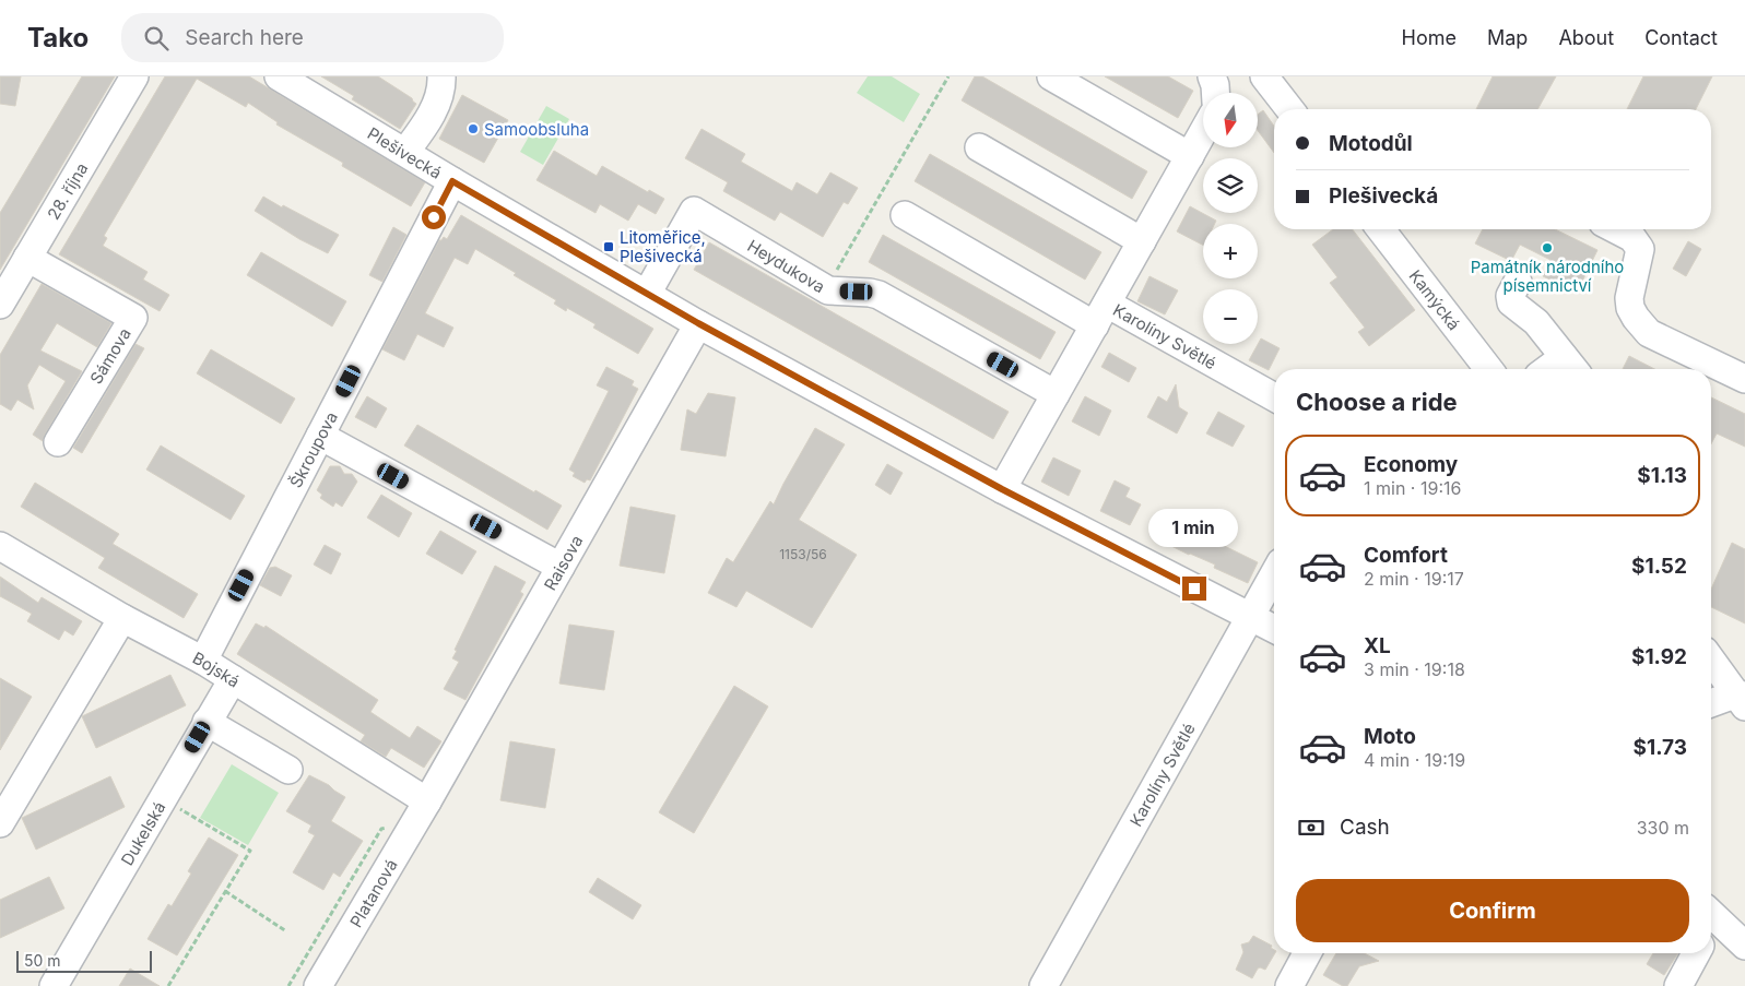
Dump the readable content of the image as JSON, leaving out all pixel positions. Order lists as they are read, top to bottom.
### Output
{
  "streets": {
    "street": [
      "Plešivecká",
      "28. října",
      "Heydukova",
      "Kamýcká",
      "Karolíny Světlé",
      "Sámova",
      "Škroupova",
      "Raisova",
      "Bojská",
      "Dukelská",
      "Platanová"
    ]
  },
  "crossings": [
    ["Plešivecká", "Heydukova"],
    ["Plešivecká", "Karolíny Světlé"],
    ["Plešivecká", "Škroupova"],
    ["Plešivecká", "Raisova"],
    ["28. října", "Sámova"],
    ["Škroupova", "Bojská"],
    ["Raisova", "Bojská"],
    ["Raisova", "Platanová"],
    ["Bojská", "Dukelská"],
    ["Bojská", "Platanová"]
  ],
  "places": {
    "other": ["Samoobsluha", "Památník národního písemnictví"],
    "transit": ["Litoměřice, Plešivecká"]
  },
  "house_numbers": ["1153/56"],
  "scale_bar": "50 m",
  "north": "bottom",
  "page": {
    "header": "Tako",
    "search": "Search here",
    "nav": [
      "Home",
      "Map",
      "About",
      "Contact"
    ],
    "map_buttons": ["+", "−"],
    "banner": ["Motodůl", "Plešivecká"],
    "heading": "Choose a ride",
    "list": [
      {
        "name": "Economy",
        "note": "1 min · 19:16",
        "value": "$1.13"
      },
      {
        "name": "Comfort",
        "note": "2 min · 19:17",
        "value": "$1.52"
      },
      {
        "name": "XL",
        "note": "3 min · 19:18",
        "value": "$1.92"
      },
      {
        "name": "Moto",
        "note": "4 min · 19:19",
        "value": "$1.73"
      }
    ],
    "bubble": "1 min",
    "pay": ["Cash", "330 m"],
    "buttons": "Confirm",
    "scale": "50 m"
  }
}
